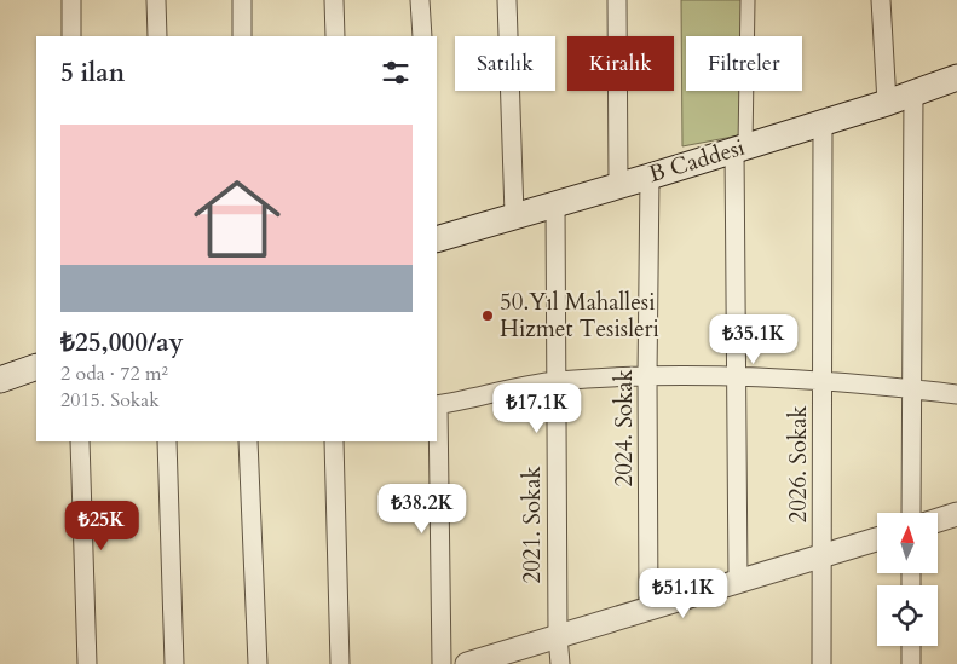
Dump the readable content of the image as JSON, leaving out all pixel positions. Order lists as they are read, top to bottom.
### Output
{
  "streets": {
    "main road": ["B Caddesi"],
    "street": ["2024. Sokak", "2026. Sokak", "2021. Sokak"]
  },
  "crossings": [
    ["B Caddesi", "2024. Sokak"],
    ["B Caddesi", "2026. Sokak"],
    ["B Caddesi", "2021. Sokak"]
  ],
  "places": ["50.Yıl Mahallesi Hizmet Tesisleri"],
  "north": "top",
  "page": {
    "chip": ["Satılık", "Kiralık", "Filtreler"],
    "heading": "5 ilan",
    "list": [
      {
        "name": "₺25,000/ay",
        "note": "2 oda · 72 m² · 2015. Sokak"
      }
    ],
    "price": [
      "₺35.1K",
      "₺17.1K",
      "₺38.2K",
      "₺25K",
      "₺51.1K"
    ]
  }
}
